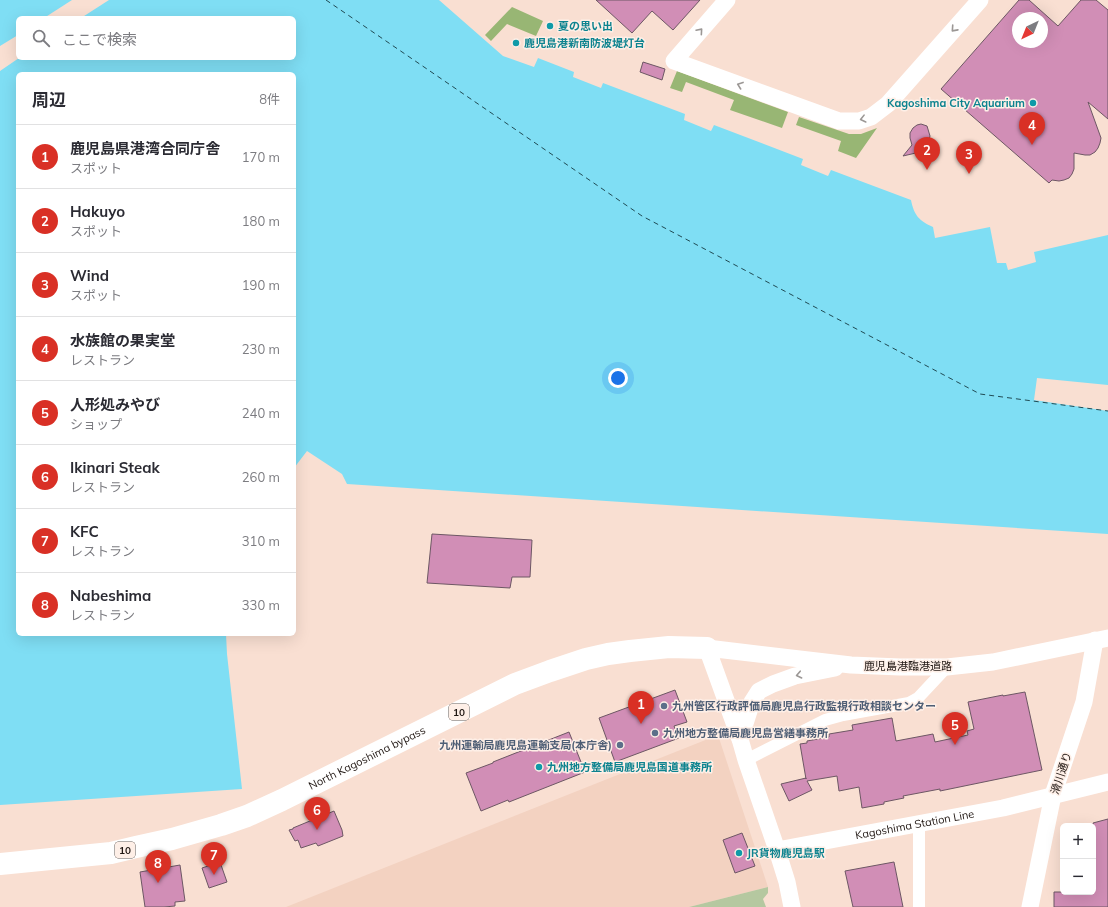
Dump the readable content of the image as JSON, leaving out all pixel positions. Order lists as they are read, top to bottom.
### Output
{
  "streets": {
    "highway": ["10", "North Kagoshima bypass"],
    "street": ["鹿児島港臨港道路", "滑川通り", "Kagoshima Station Line"]
  },
  "crossings": [
    ["鹿児島港臨港道路", "North Kagoshima bypass"],
    ["鹿児島港臨港道路", "滑川通り"],
    ["滑川通り", "Kagoshima Station Line"]
  ],
  "places": [
    "夏の思い出",
    "鹿児島港新南防波堤灯台",
    "Kagoshima City Aquarium",
    "九州管区行政評価局鹿児島行政監視行政相談センター",
    "九州地方整備局鹿児島営繕事務所",
    "九州運輸局鹿児島運輸支局(本庁舎)",
    "九州地方整備局鹿児島国道事務所",
    "JR貨物鹿児島駅"
  ],
  "north": "bottom left",
  "page": {
    "search": "ここで検索",
    "heading": ["周辺", "8件"],
    "pins": [
      "4",
      "2",
      "3",
      "1",
      "5",
      "6",
      "7",
      "8"
    ],
    "list": [
      {
        "mark": "1",
        "name": "鹿児島県港湾合同庁舎",
        "note": "スポット",
        "value": "170 m"
      },
      {
        "mark": "2",
        "name": "Hakuyo",
        "note": "スポット",
        "value": "180 m"
      },
      {
        "mark": "3",
        "name": "Wind",
        "note": "スポット",
        "value": "190 m"
      },
      {
        "mark": "4",
        "name": "水族館の果実堂",
        "note": "レストラン",
        "value": "230 m"
      },
      {
        "mark": "5",
        "name": "人形処みやび",
        "note": "ショップ",
        "value": "240 m"
      },
      {
        "mark": "6",
        "name": "Ikinari Steak",
        "note": "レストラン",
        "value": "260 m"
      },
      {
        "mark": "7",
        "name": "KFC",
        "note": "レストラン",
        "value": "310 m"
      },
      {
        "mark": "8",
        "name": "Nabeshima",
        "note": "レストラン",
        "value": "330 m"
      }
    ],
    "map_buttons": ["+", "−"]
  }
}
